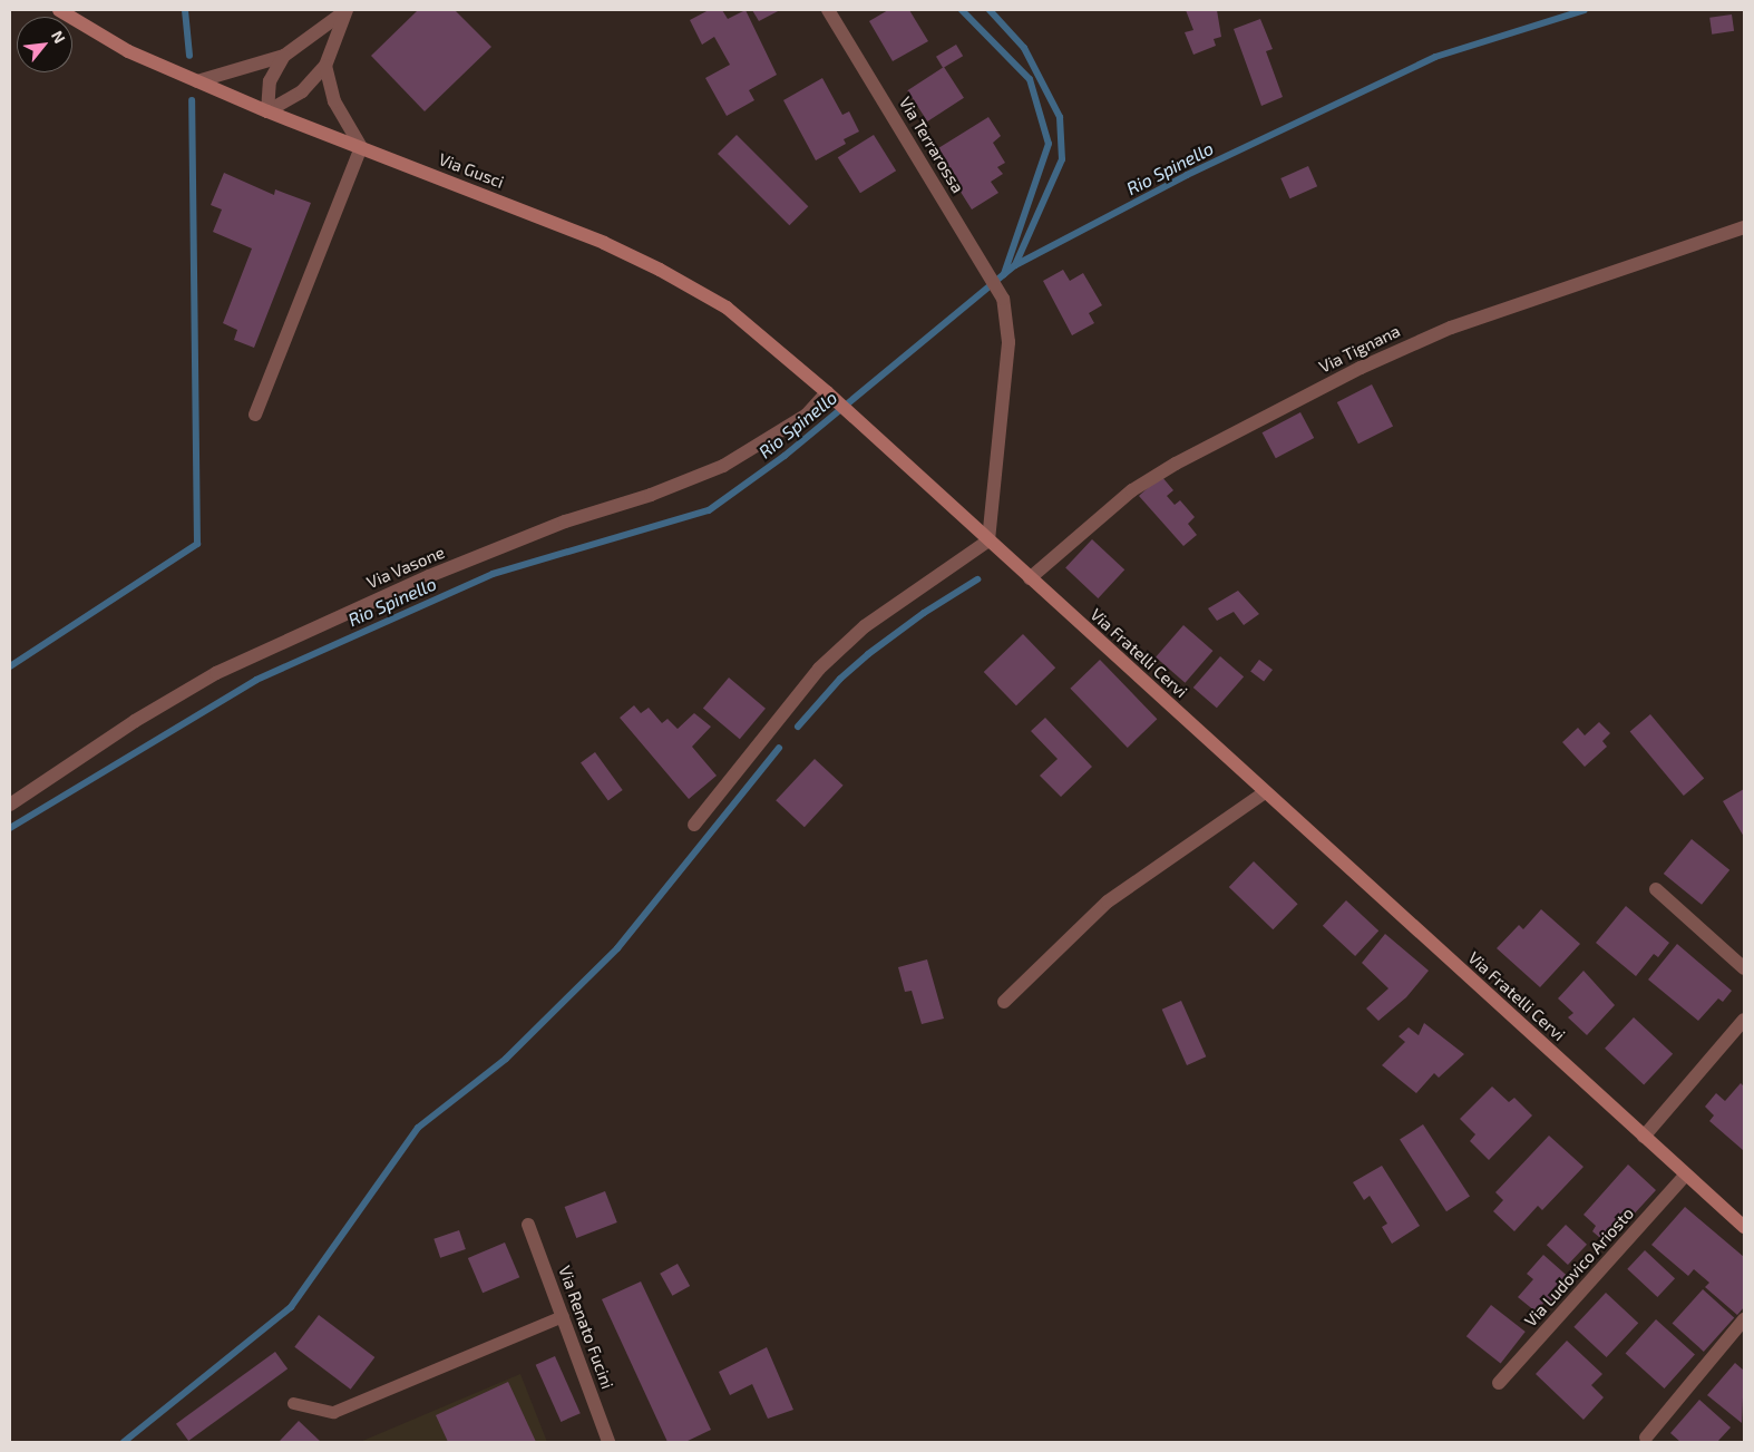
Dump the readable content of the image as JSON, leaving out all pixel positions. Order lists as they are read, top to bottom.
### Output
{
  "streets": {
    "street": [
      "Via Terrarossa",
      "Via Gusci",
      "Via Tignana",
      "Via Vasone",
      "Via Fratelli Cervi",
      "Via Ludovico Ariosto",
      "Via Renato Fucini"
    ]
  },
  "crossings": [
    ["Via Terrarossa", "Via Fratelli Cervi"],
    ["Via Gusci", "Via Vasone"],
    ["Via Gusci", "Via Fratelli Cervi"],
    ["Via Tignana", "Via Fratelli Cervi"],
    ["Via Fratelli Cervi", "Via Ludovico Ariosto"]
  ],
  "water": ["Rio Spinello"],
  "north": "top right"
}
